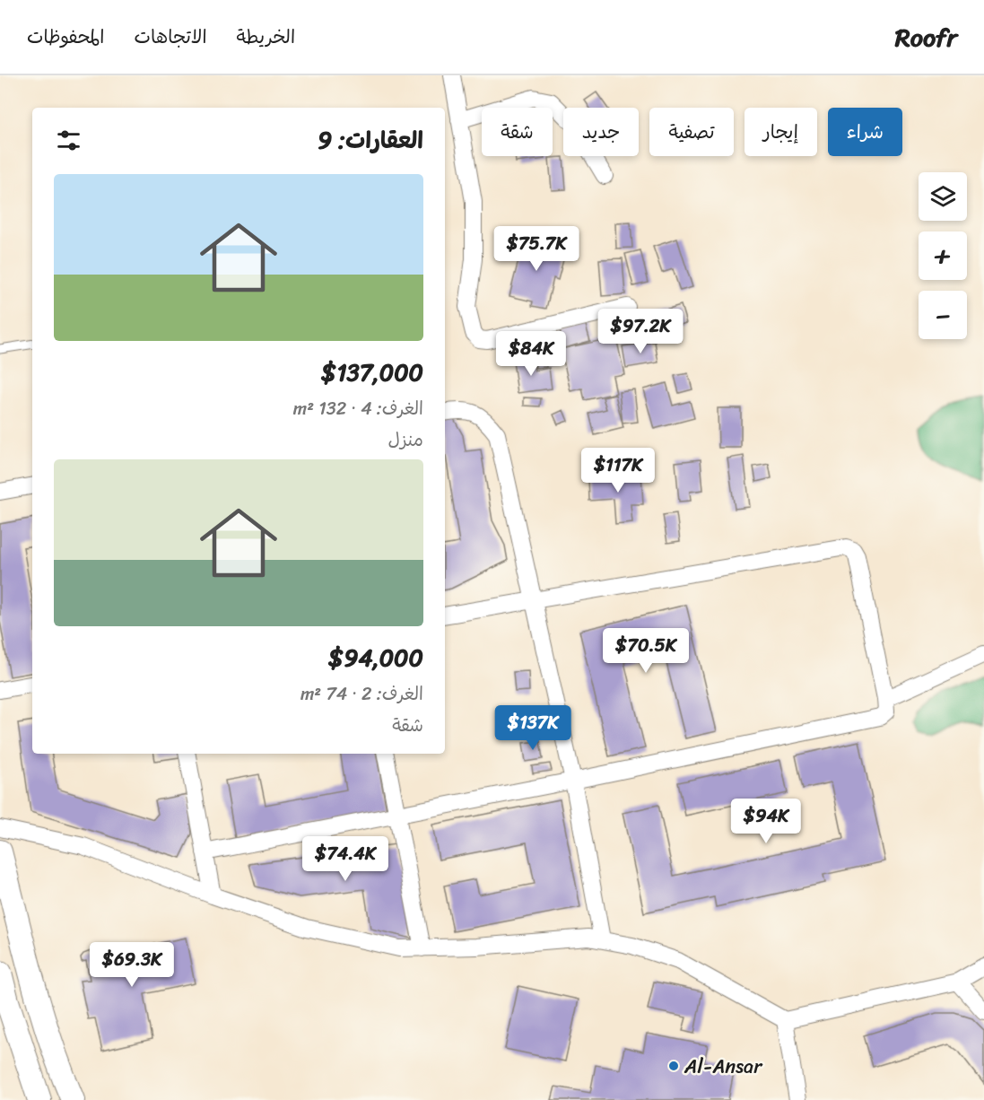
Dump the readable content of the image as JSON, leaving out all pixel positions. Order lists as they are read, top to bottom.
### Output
{
  "places": ["Al-Ansar"],
  "page": {
    "header": "Roofr",
    "nav": ["الخريطة", "الاتجاهات", "المحفوظات"],
    "chip": [
      "شراء",
      "إيجار",
      "تصفية",
      "جديد",
      "شقة"
    ],
    "heading": "العقارات: 9",
    "map_buttons": ["+", "−"],
    "list": [
      {
        "name": "$137,000",
        "note": "الغرف: 4 · 132 m² · منزل"
      },
      {
        "name": "$94,000",
        "note": "الغرف: 2 · 74 m² · شقة"
      }
    ],
    "price": [
      "$75.7K",
      "$97.2K",
      "$84K",
      "$117K",
      "$70.5K",
      "$137K",
      "$94K",
      "$74.4K",
      "$69.3K"
    ]
  }
}
